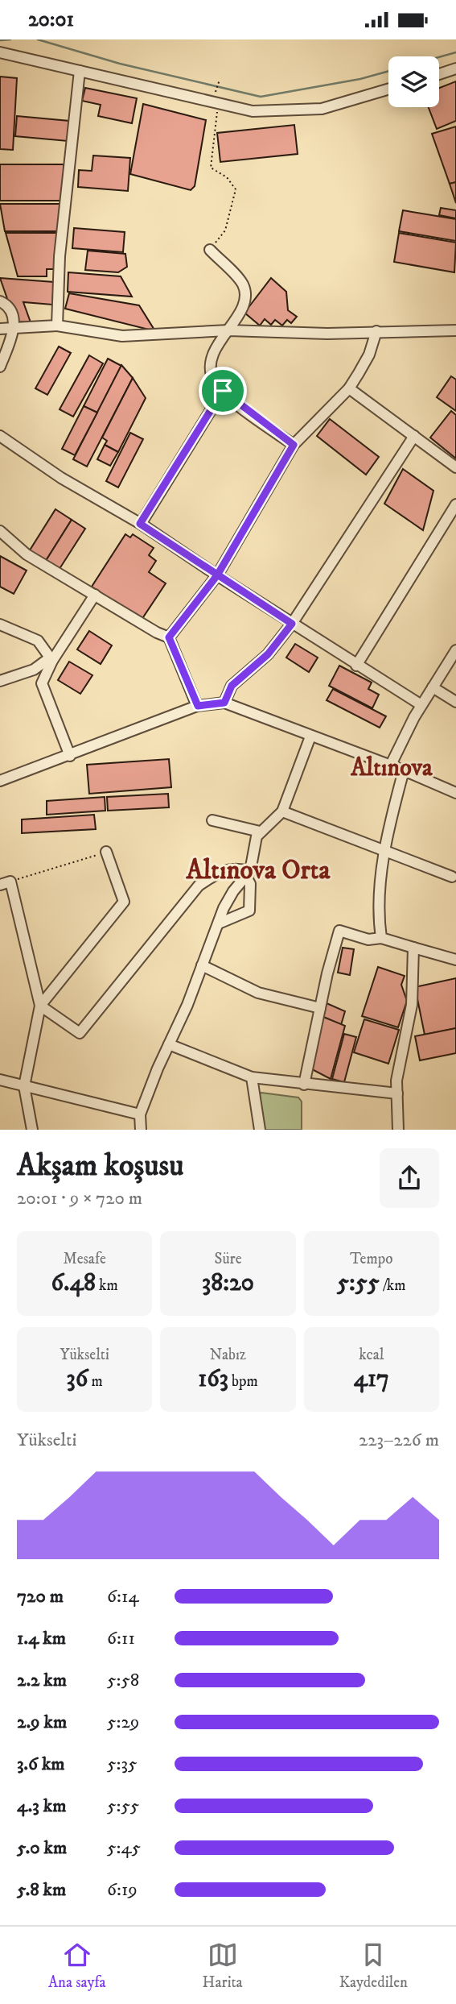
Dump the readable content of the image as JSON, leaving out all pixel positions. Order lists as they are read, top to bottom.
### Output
{
  "districts": ["Altınova", "Altınova Orta"],
  "page": {
    "status": "20:01",
    "heading": ["Akşam koşusu", "20:01 · 9 × 720 m"],
    "stats": [
      ["Mesafe", "6.48 km"],
      ["Süre", "38:20"],
      ["Tempo", "5:55 /km"],
      ["Yükselti", "36 m"],
      ["Nabız", "163 bpm"],
      ["kcal", "417"]
    ],
    "chart": ["Yükselti", "223–226 m"],
    "list": [
      {
        "name": "720 m",
        "note": "6:14"
      },
      {
        "name": "1.4 km",
        "note": "6:11"
      },
      {
        "name": "2.2 km",
        "note": "5:58"
      },
      {
        "name": "2.9 km",
        "note": "5:29"
      },
      {
        "name": "3.6 km",
        "note": "5:35"
      },
      {
        "name": "4.3 km",
        "note": "5:55"
      },
      {
        "name": "5.0 km",
        "note": "5:45"
      },
      {
        "name": "5.8 km",
        "note": "6:19"
      }
    ],
    "tabs": ["Ana sayfa", "Harita", "Kaydedilen"]
  }
}
